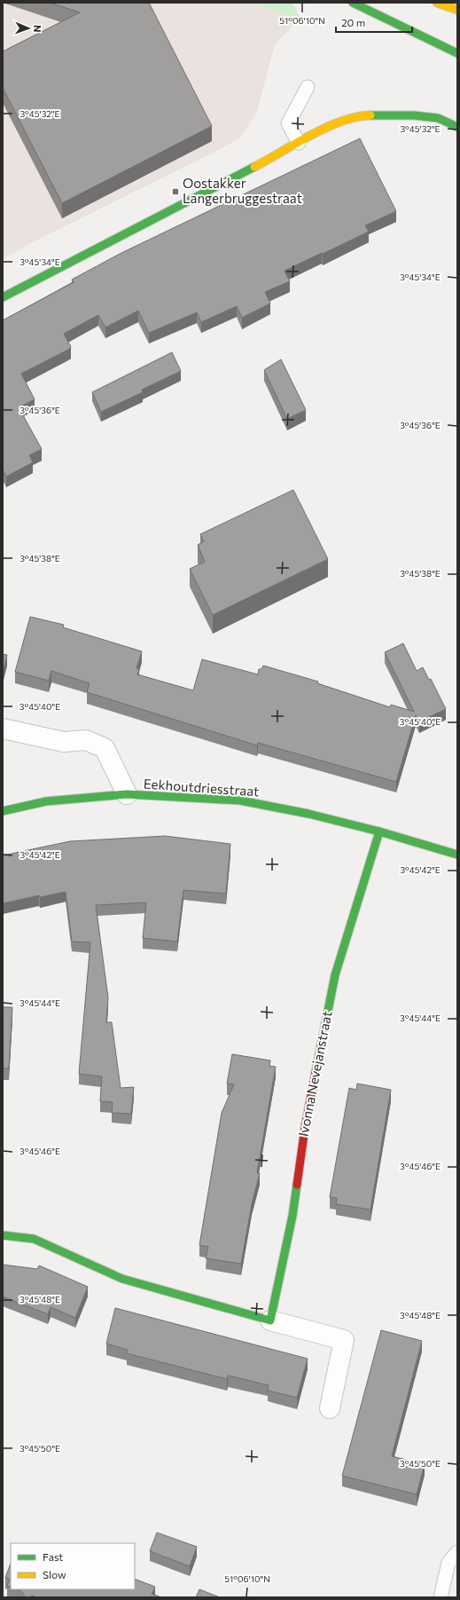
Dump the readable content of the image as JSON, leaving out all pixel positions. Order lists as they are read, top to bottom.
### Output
{
  "streets": {
    "main road": ["Eekhoutdriesstraat", "Ivonna Nevejanstraat"]
  },
  "crossings": [
    ["Eekhoutdriesstraat", "Ivonna Nevejanstraat"]
  ],
  "places": {
    "transit": ["Oostakker Langerbruggestraat"]
  },
  "legend": ["Fast", "Slow"],
  "scale_bar": "20 m",
  "north": "right",
  "coordinates": [
    "51°06'10\"N",
    "3°45'32\"E",
    "3°45'34\"E",
    "3°45'36\"E",
    "3°45'38\"E",
    "3°45'40\"E",
    "3°45'42\"E",
    "3°45'44\"E",
    "3°45'46\"E",
    "3°45'48\"E",
    "3°45'50\"E"
  ]
}
